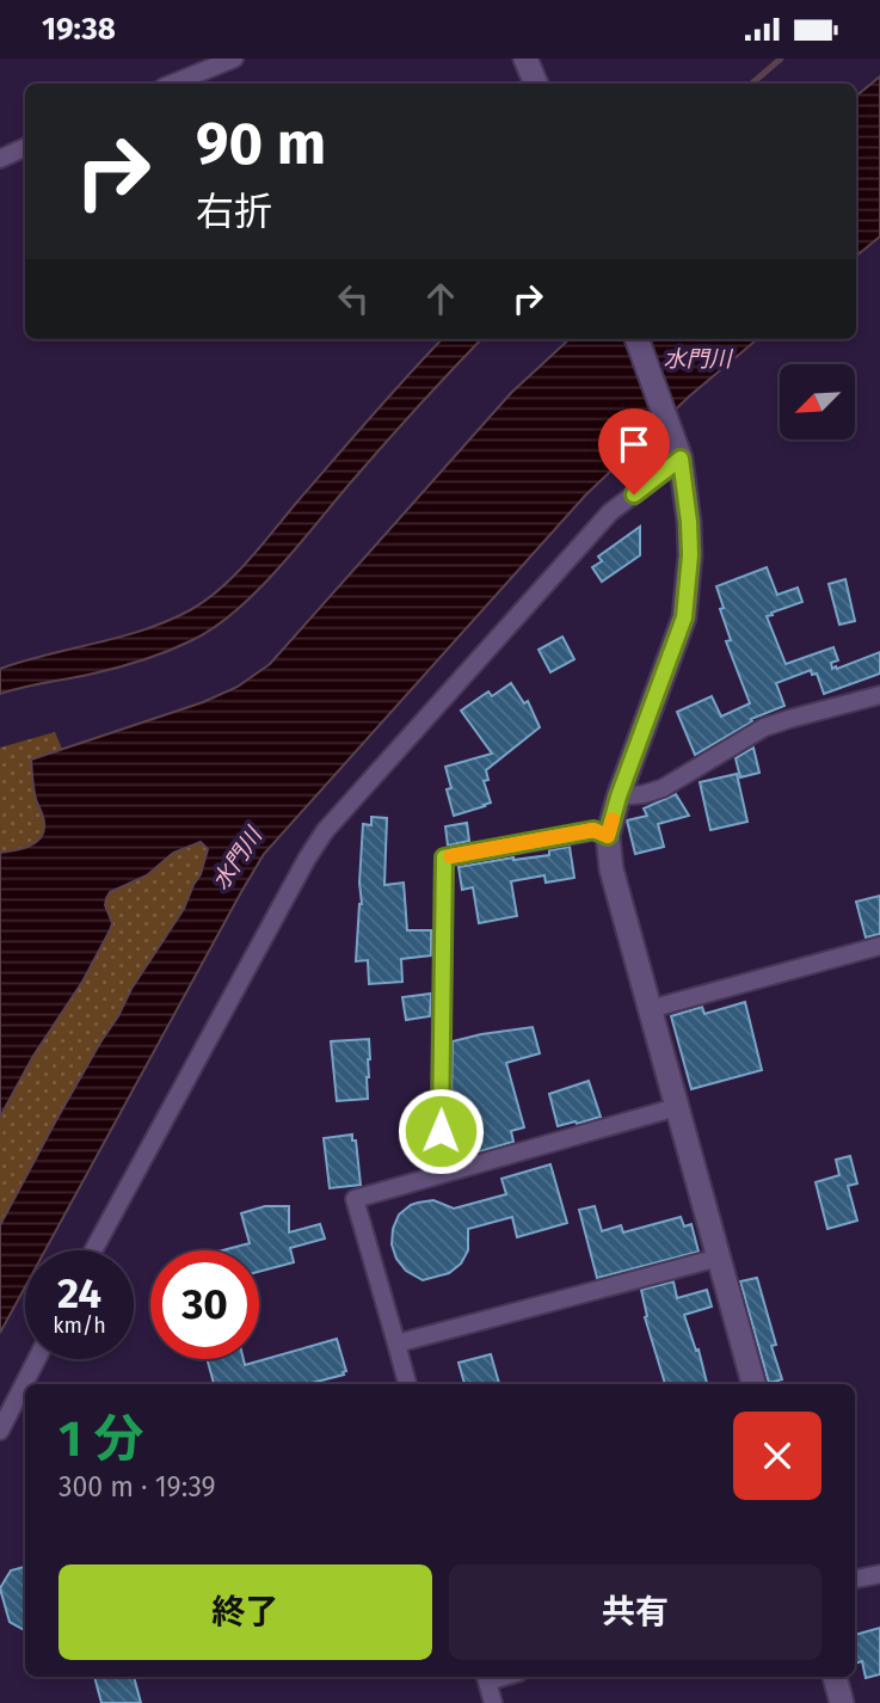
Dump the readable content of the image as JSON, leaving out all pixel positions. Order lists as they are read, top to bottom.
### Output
{
  "water": ["水門川"],
  "north": "bottom left",
  "page": {
    "status": "19:38",
    "turn": ["90 m", "右折"],
    "speed": "24 km/h",
    "limit": "30",
    "heading": ["1 分", "300 m · 19:39"],
    "buttons": ["終了", "共有"]
  }
}
